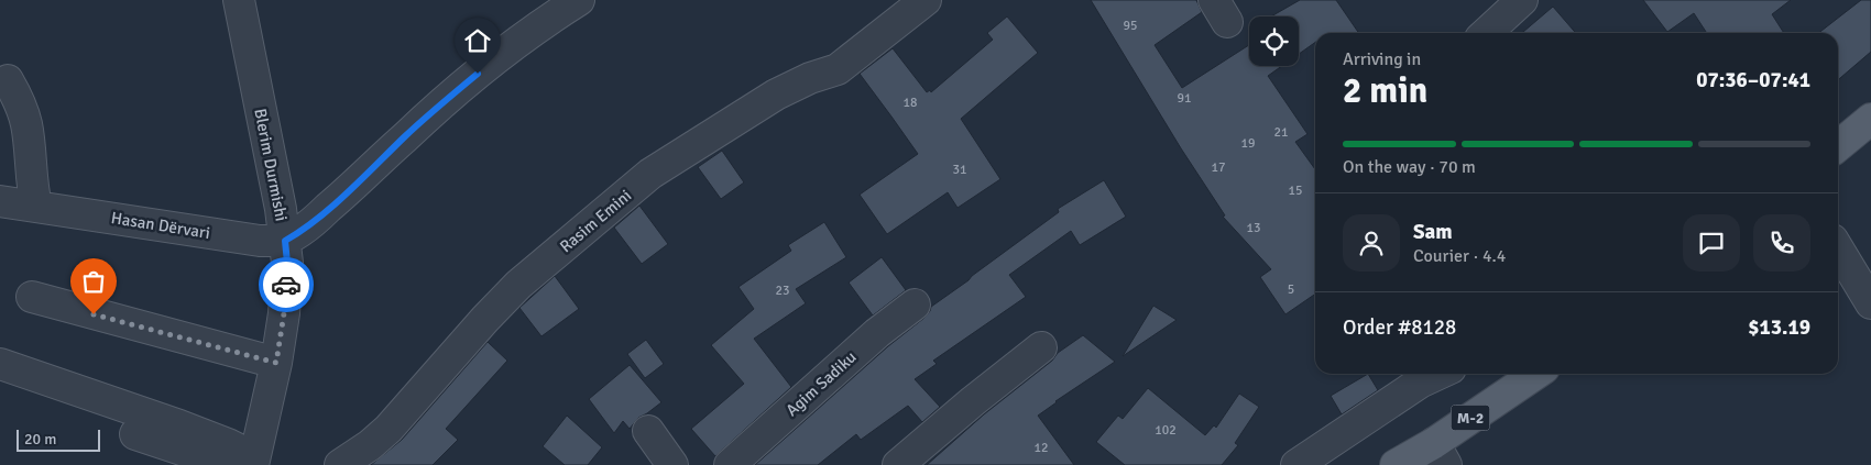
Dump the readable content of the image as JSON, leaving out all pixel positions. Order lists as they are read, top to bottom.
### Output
{
  "streets": {
    "main road": ["M-2"],
    "street": [
      "Blerim Durmishi",
      "Rasim Emini",
      "Hasan Dërvari",
      "Agim Sadiku"
    ]
  },
  "crossings": [
    ["Blerim Durmishi", "Hasan Dërvari"]
  ],
  "house_numbers": [
    "95",
    "91",
    "18",
    "21",
    "19",
    "17",
    "31",
    "15",
    "13",
    "5",
    "23",
    "102",
    "12"
  ],
  "scale_bar": "20 m",
  "page": {
    "heading": ["2 min", "Arriving in", "07:36–07:41"],
    "panel": [
      "Sam",
      "Courier · 4.4",
      "Order #8128",
      "$13.19"
    ],
    "bar": "On the way · 70 m",
    "scale": "20 m"
  }
}
